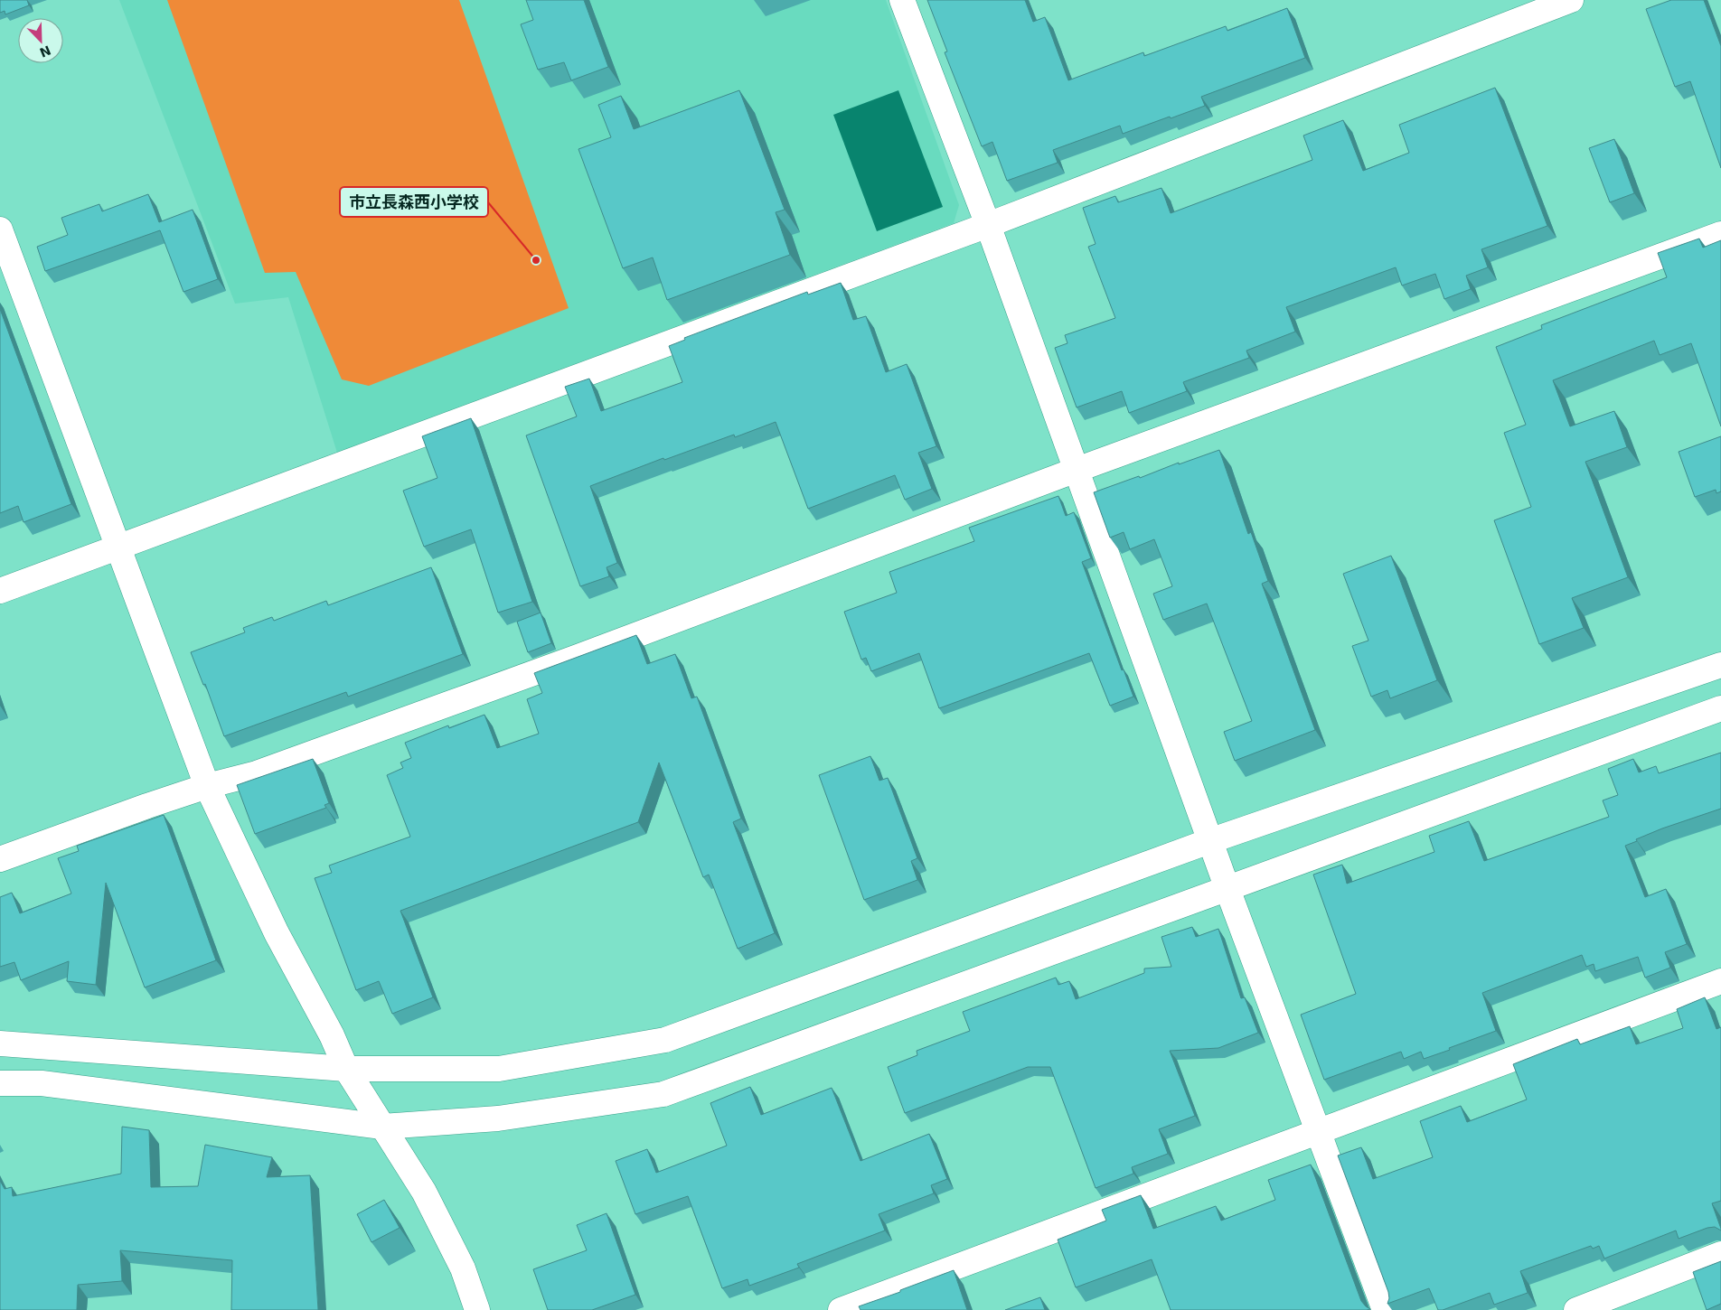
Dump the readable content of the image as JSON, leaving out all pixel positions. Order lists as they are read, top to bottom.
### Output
{
  "places": ["市立長森西小学校"],
  "north": "bottom right"
}
